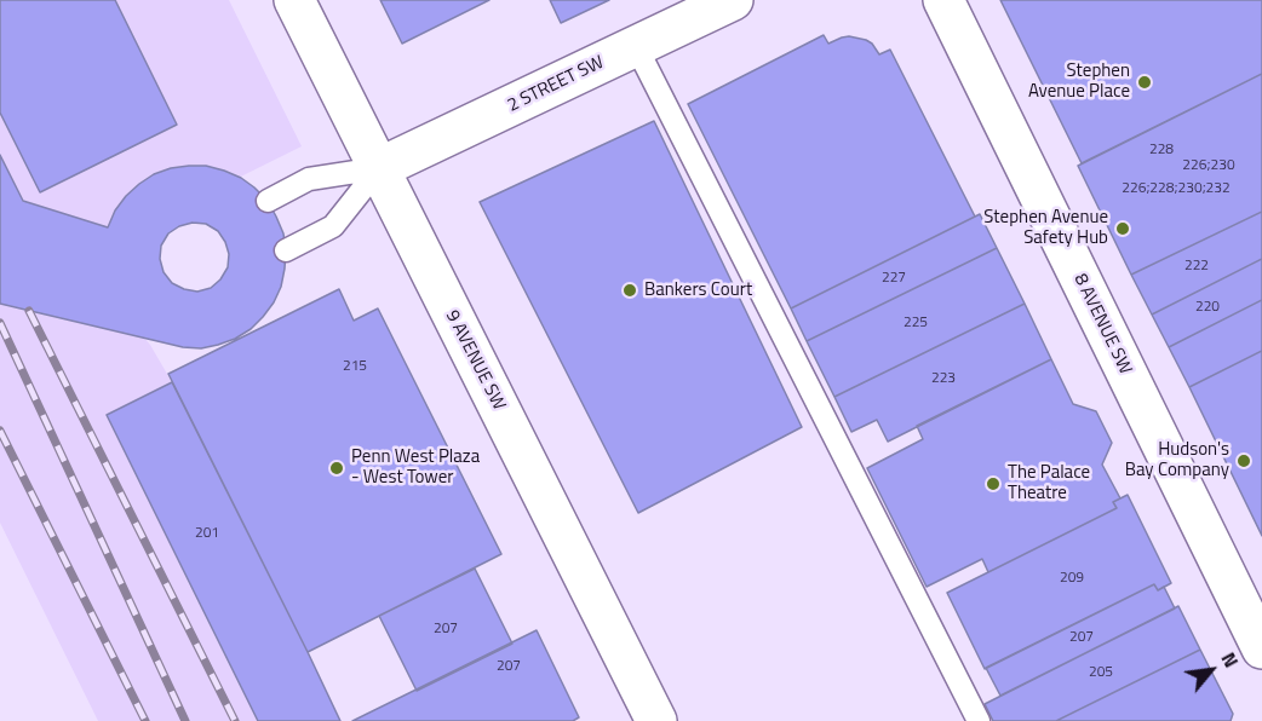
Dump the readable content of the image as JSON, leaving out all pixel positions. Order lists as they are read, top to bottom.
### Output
{
  "streets": {
    "street": ["2 STREET SW", "8 AVENUE SW", "9 AVENUE SW"]
  },
  "crossings": [
    ["2 STREET SW", "9 AVENUE SW"]
  ],
  "places": [
    "Stephen Avenue Place",
    "Stephen Avenue Safety Hub",
    "Bankers Court",
    "Hudson's Bay Company",
    "Penn West Plaza - West Tower",
    "The Palace Theatre"
  ],
  "house_numbers": [
    "228",
    "226;230",
    "226;228;230;232",
    "222",
    "227",
    "220",
    "225",
    "215",
    "223",
    "201",
    "209",
    "207",
    "207",
    "207",
    "205"
  ],
  "north": "top right"
}
